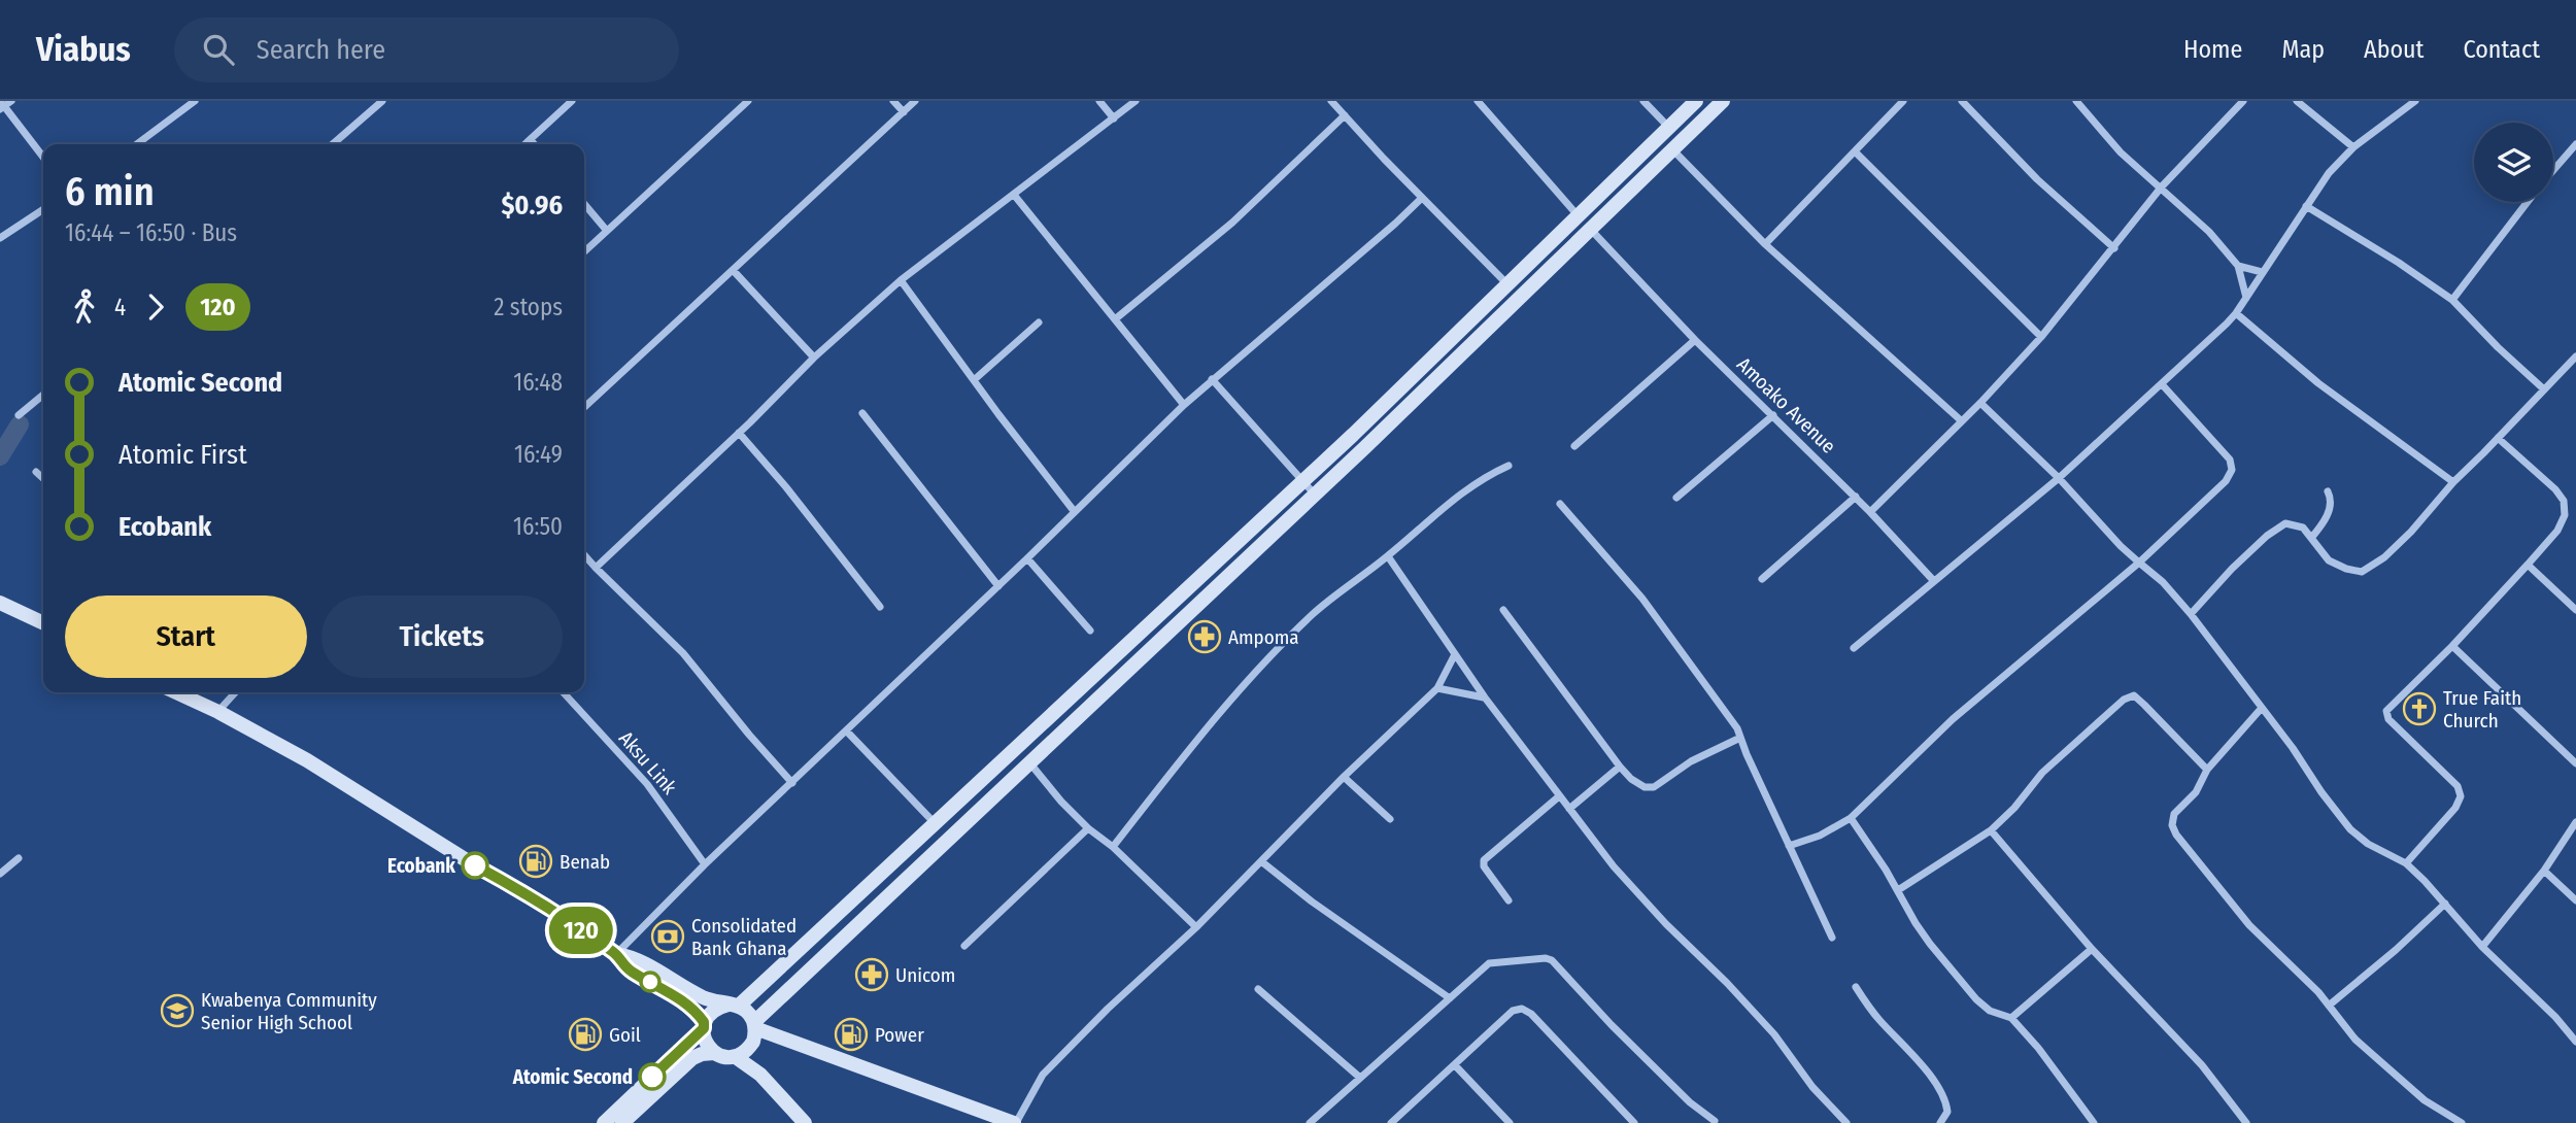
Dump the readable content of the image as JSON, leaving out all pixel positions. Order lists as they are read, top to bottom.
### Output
{
  "streets": {
    "street": ["Amoako Avenue", "Aksu Link"]
  },
  "places": {
    "pharmacy": ["Ampoma", "Unicom"],
    "church": ["True Faith Church"],
    "fuel station": ["Benab", "Goil", "Power"],
    "other": ["Ecobank", "Atomic Second"],
    "bank": ["Consolidated Bank Ghana"],
    "school or university": ["Kwabenya Community Senior High School"]
  },
  "lines": ["bus line 120"],
  "page": {
    "header": "Viabus",
    "search": "Search here",
    "nav": [
      "Home",
      "Map",
      "About",
      "Contact"
    ],
    "on_map": "120",
    "heading": ["6 min", "16:44 – 16:50 · Bus", "$0.96"],
    "legs": ["4", "120", "2 stops"],
    "list": [
      {
        "name": "Atomic Second",
        "value": "16:48"
      },
      {
        "name": "Atomic First",
        "value": "16:49"
      },
      {
        "name": "Ecobank",
        "value": "16:50"
      }
    ],
    "buttons": ["Start", "Tickets"]
  }
}
